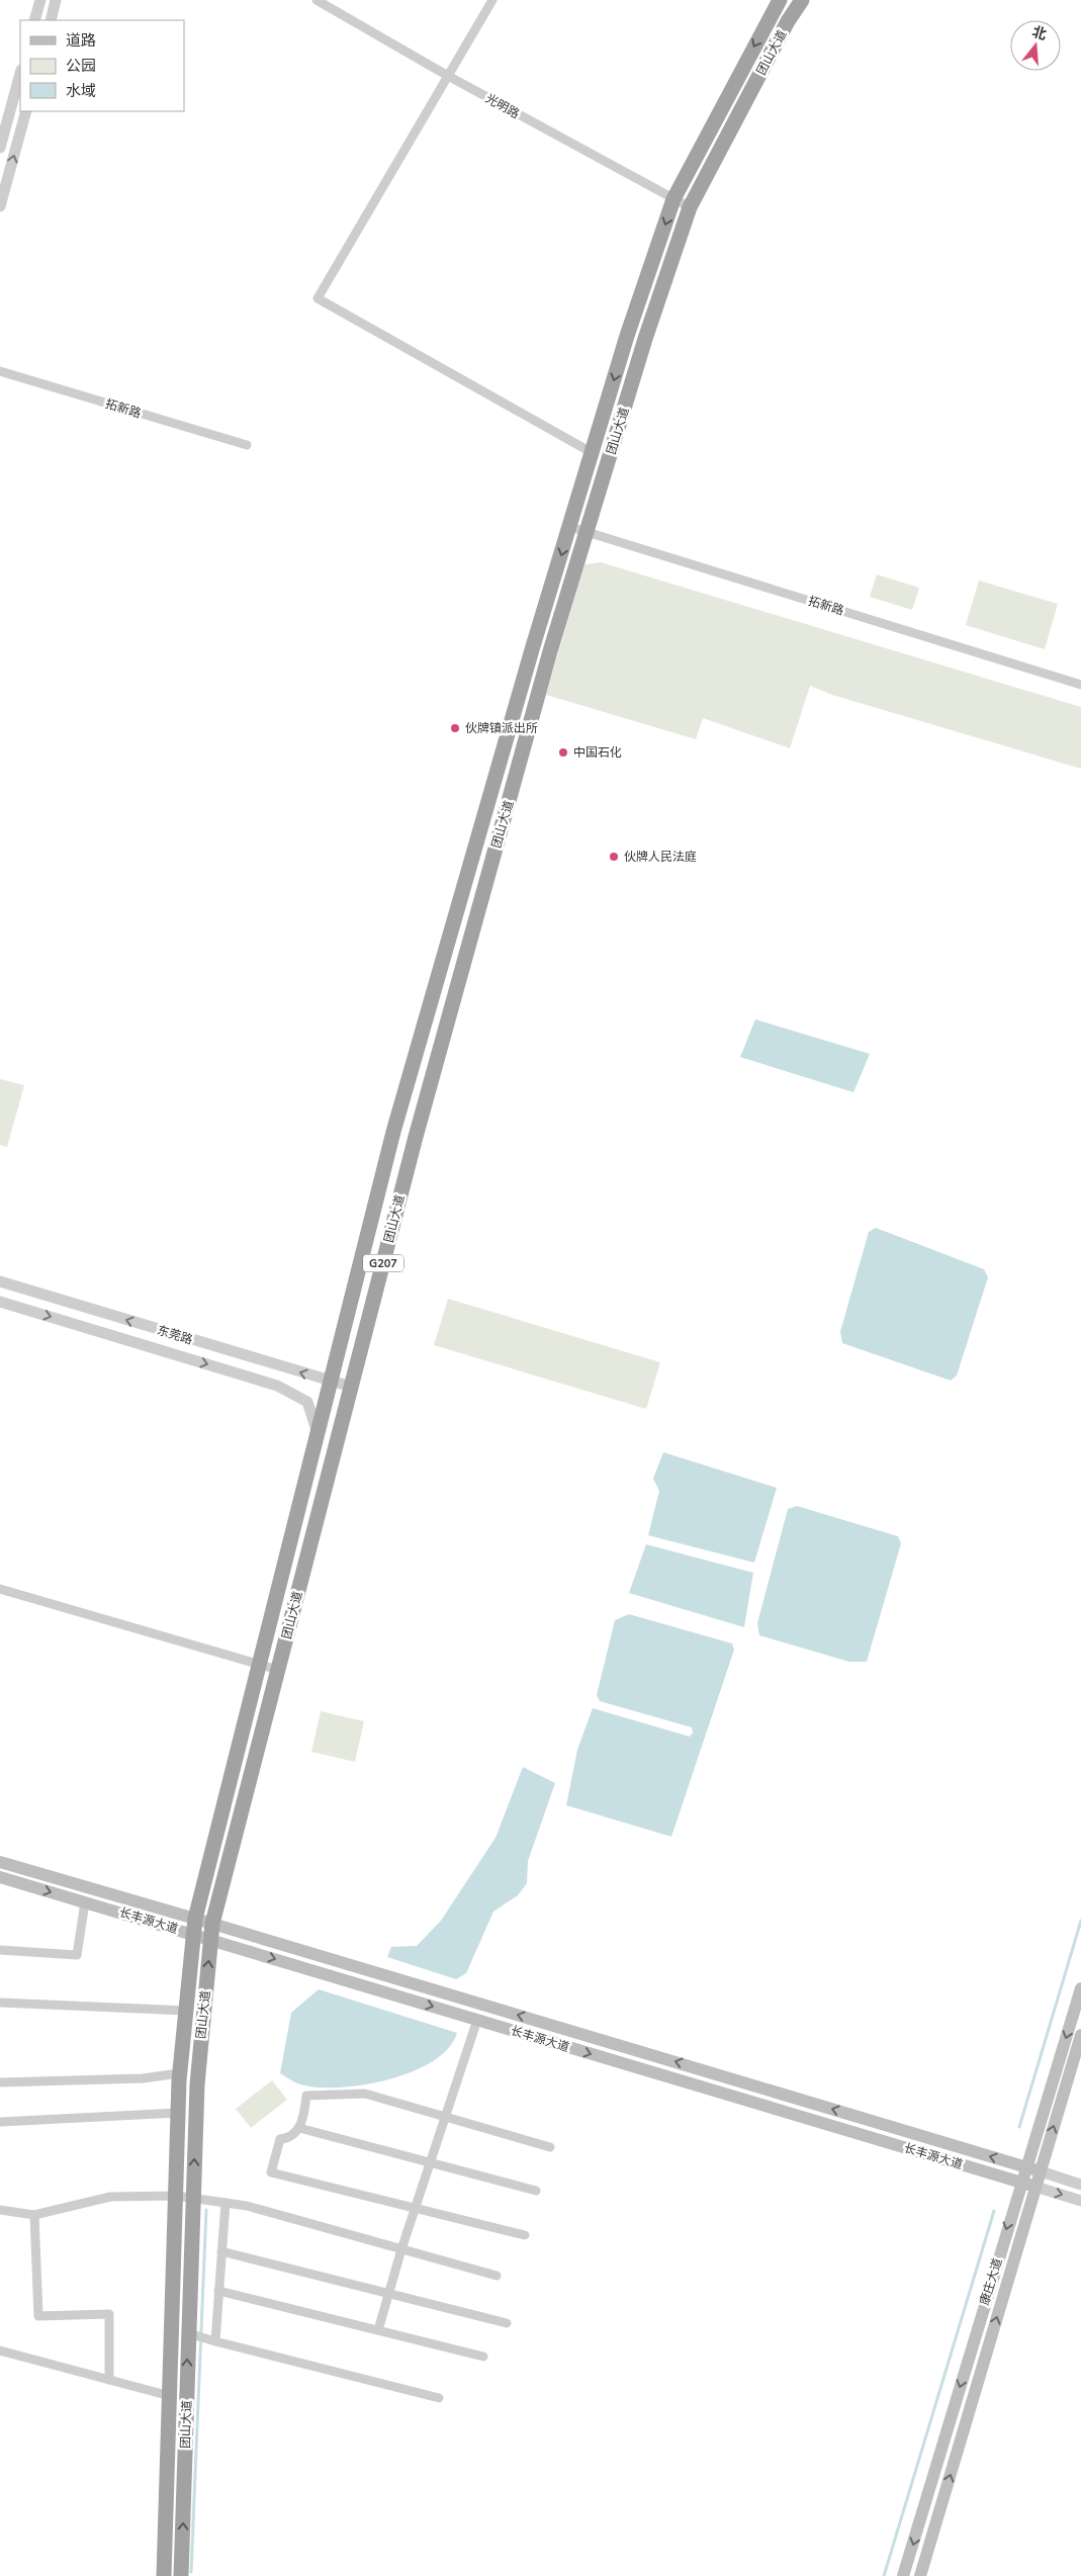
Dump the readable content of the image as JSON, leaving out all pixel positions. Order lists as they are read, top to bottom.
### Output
{
  "streets": {
    "highway": ["团山大道", "G207"],
    "main road": ["长丰源大道", "康庄大道"],
    "street": ["光明路", "拓新路", "东莞路"]
  },
  "crossings": [
    ["团山大道", "光明路"],
    ["团山大道", "拓新路"],
    ["团山大道", "东莞路"],
    ["团山大道", "长丰源大道"],
    ["长丰源大道", "康庄大道"]
  ],
  "places": ["伙牌镇派出所", "中国石化", "伙牌人民法庭"],
  "legend": ["道路", "公园", "水域"],
  "north": "top"
}
